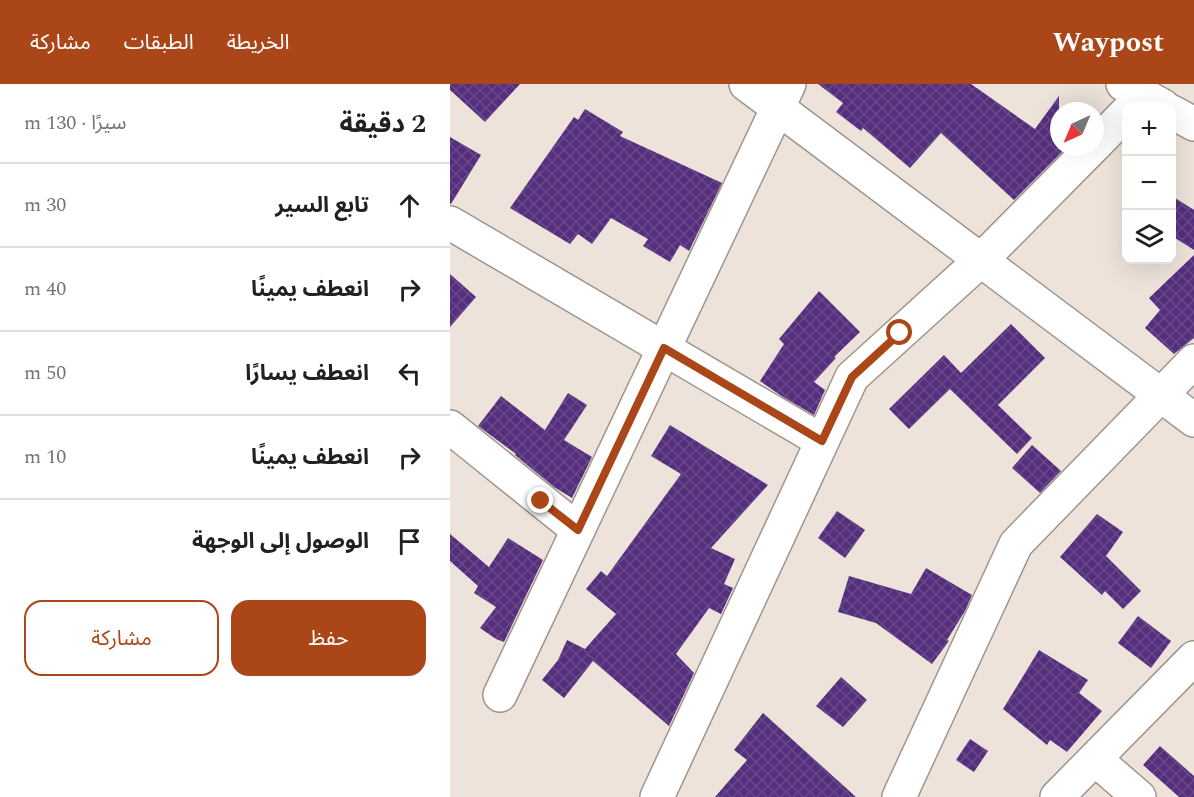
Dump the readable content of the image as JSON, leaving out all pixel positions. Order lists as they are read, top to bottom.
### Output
{
  "north": "bottom left",
  "page": {
    "header": "Waypost",
    "nav": ["الخريطة", "الطبقات", "مشاركة"],
    "heading": ["2 دقيقة", "سيرًا · 130 m"],
    "map_buttons": ["+", "−"],
    "list": [
      ["تابع السير", "30 m"],
      ["انعطف يمينًا", "40 m"],
      ["انعطف يسارًا", "50 m"],
      ["انعطف يمينًا", "10 m"],
      "الوصول إلى الوجهة"
    ],
    "buttons": ["حفظ", "مشاركة"]
  }
}
